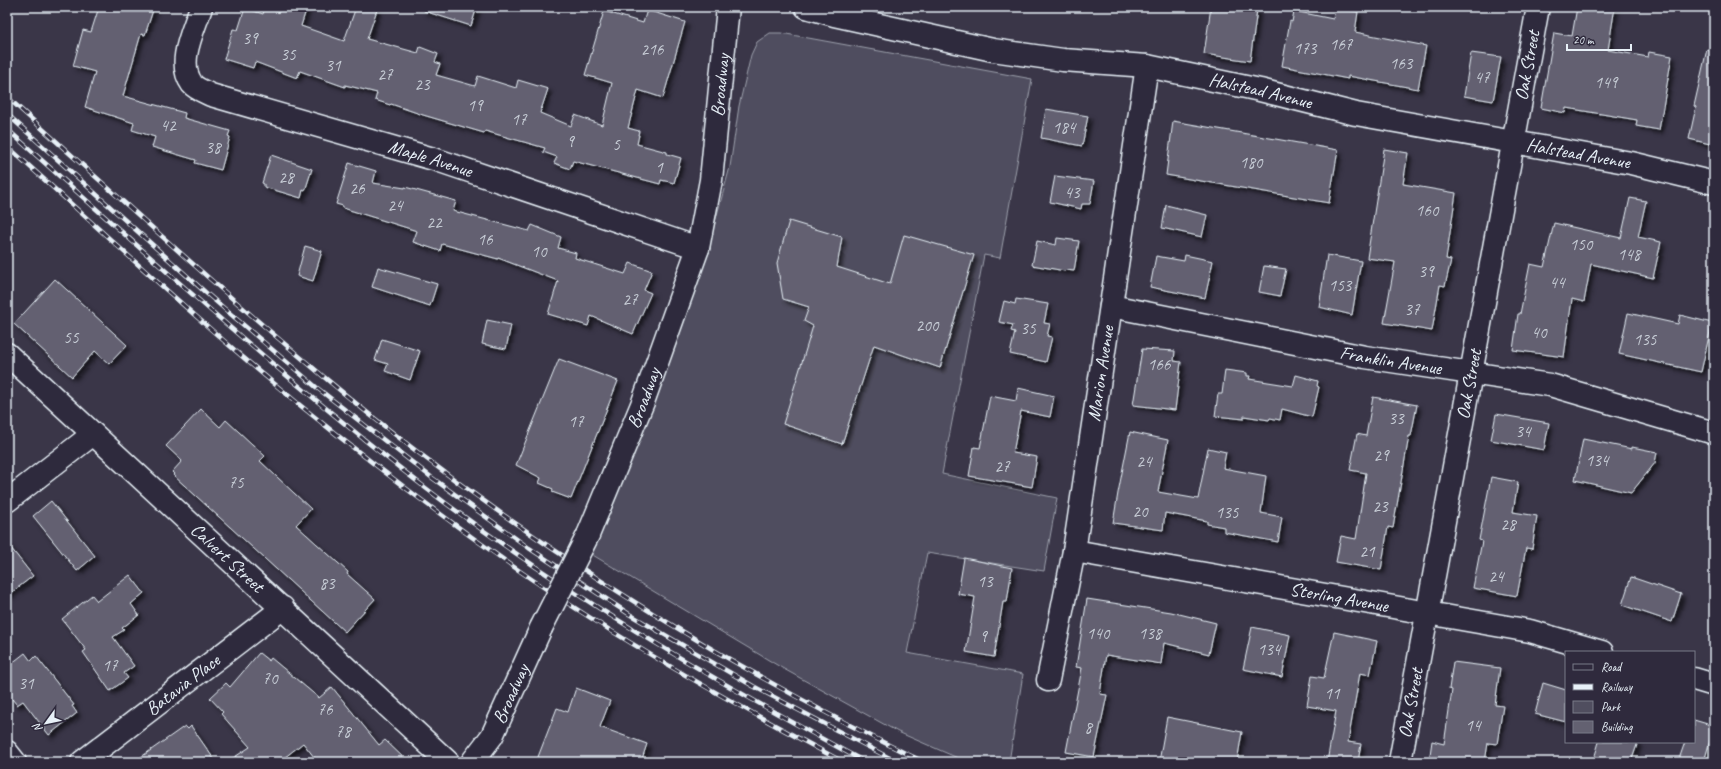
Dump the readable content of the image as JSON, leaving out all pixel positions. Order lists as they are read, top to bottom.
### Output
{
  "streets": {
    "street": [
      "Oak Street",
      "Broadway",
      "Halstead Avenue",
      "Maple Avenue",
      "Franklin Avenue",
      "Marion Avenue",
      "Calvert Street",
      "Sterling Avenue",
      "Batavia Place"
    ]
  },
  "crossings": [
    ["Oak Street", "Halstead Avenue"],
    ["Oak Street", "Franklin Avenue"],
    ["Oak Street", "Sterling Avenue"],
    ["Broadway", "Maple Avenue"],
    ["Halstead Avenue", "Marion Avenue"],
    ["Franklin Avenue", "Marion Avenue"],
    ["Marion Avenue", "Sterling Avenue"],
    ["Calvert Street", "Batavia Place"]
  ],
  "house_numbers": [
    "39",
    "167",
    "173",
    "216",
    "35",
    "163",
    "31",
    "27",
    "47",
    "149",
    "23",
    "19",
    "17",
    "42",
    "184",
    "9",
    "5",
    "38",
    "180",
    "1",
    "28",
    "26",
    "43",
    "24",
    "160",
    "22",
    "16",
    "150",
    "10",
    "148",
    "39",
    "44",
    "153",
    "27",
    "37",
    "200",
    "35",
    "40",
    "55",
    "135",
    "166",
    "33",
    "17",
    "34",
    "29",
    "134",
    "24",
    "27",
    "75",
    "23",
    "20",
    "135",
    "28",
    "21",
    "24",
    "13",
    "83",
    "140",
    "138",
    "9",
    "134",
    "17",
    "70",
    "31",
    "11",
    "76",
    "14",
    "8",
    "78"
  ],
  "legend": [
    "Road",
    "Railway",
    "Park",
    "Building"
  ],
  "scale_bar": "20 m",
  "north": "bottom left"
}
